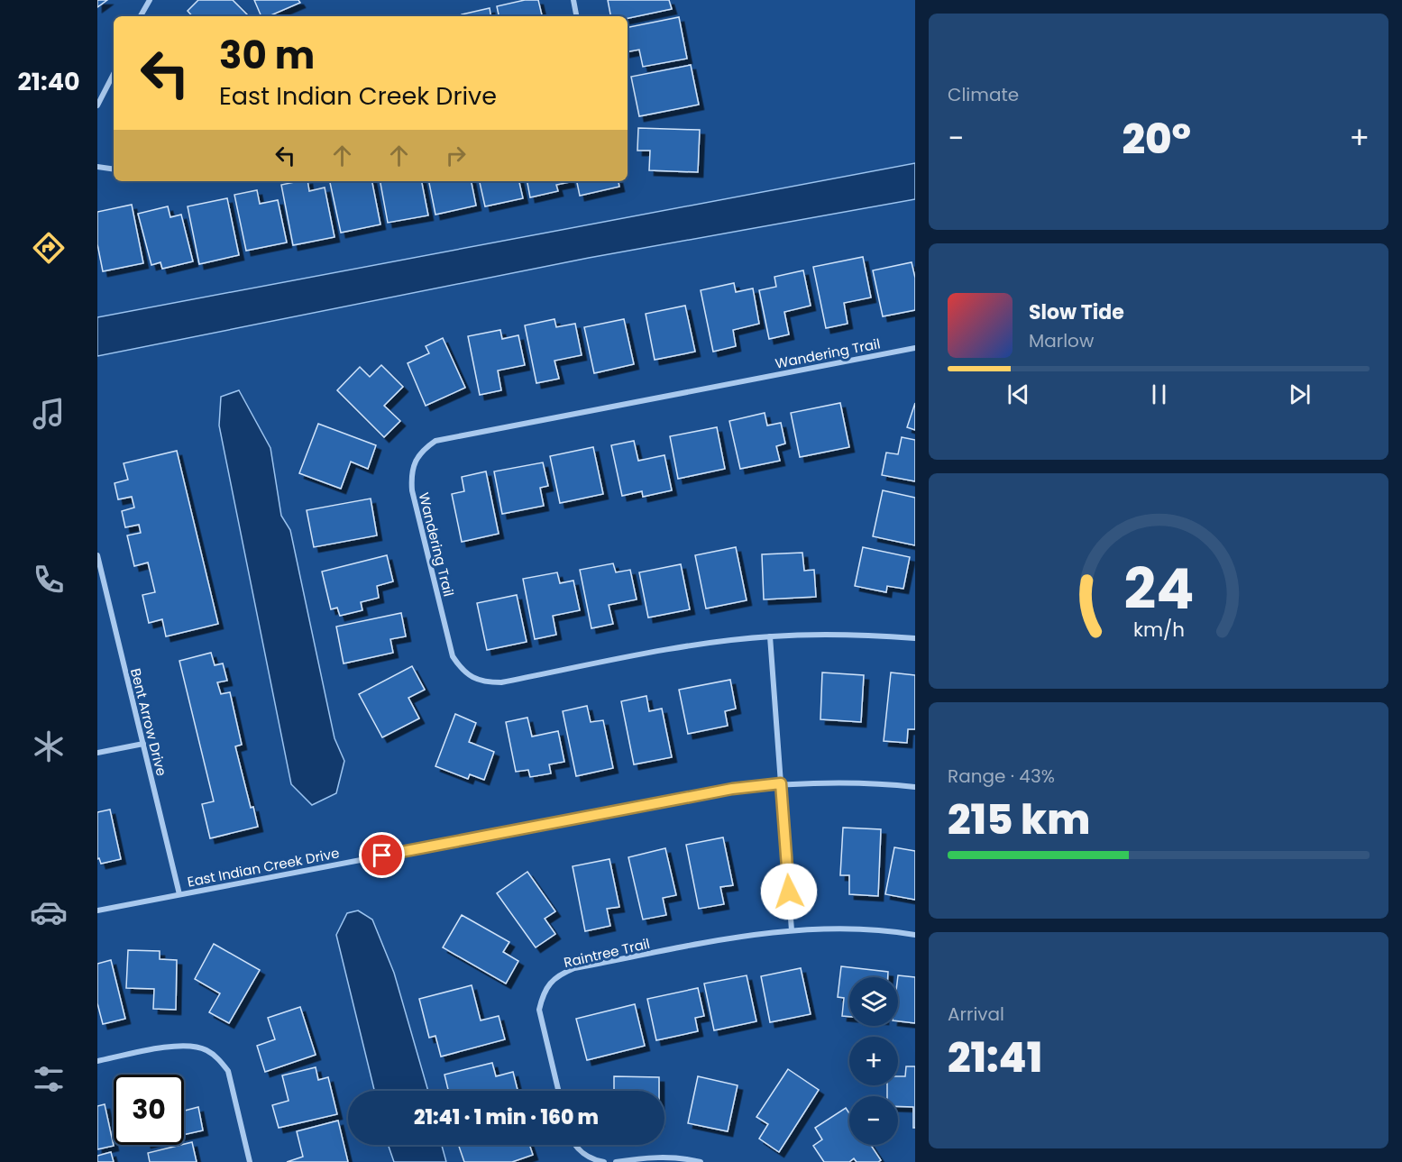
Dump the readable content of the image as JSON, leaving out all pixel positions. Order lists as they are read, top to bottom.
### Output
{
  "streets": {
    "street": [
      "Wandering Trail",
      "Bent Arrow Drive",
      "East Indian Creek Drive",
      "Raintree Trail"
    ]
  },
  "crossings": [
    ["Bent Arrow Drive", "East Indian Creek Drive"]
  ],
  "page": {
    "tabs": "21:40",
    "tile": [
      "Climate",
      ["Range · 43%", "215 km"],
      ["Arrival", "21:41"]
    ],
    "turn": ["30 m", "East Indian Creek Drive"],
    "heat": ["−", "20°", "+"],
    "song": ["Slow Tide", "Marlow"],
    "map_buttons": ["+", "−"],
    "limit": "30",
    "trip": "21:41 · 1 min · 160 m",
    "gauge": ["24", "km/h"]
  }
}
